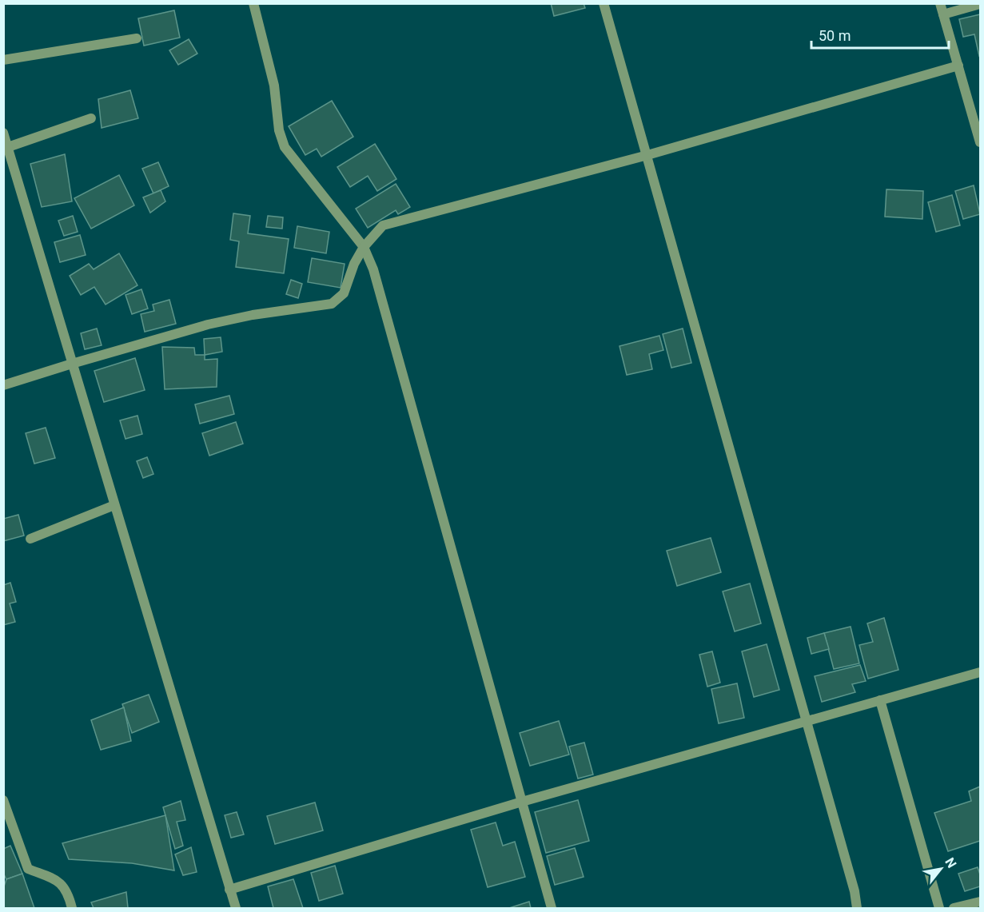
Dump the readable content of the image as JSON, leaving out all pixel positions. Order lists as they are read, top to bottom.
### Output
{
  "scale_bar": "50 m",
  "north": "top right"
}
